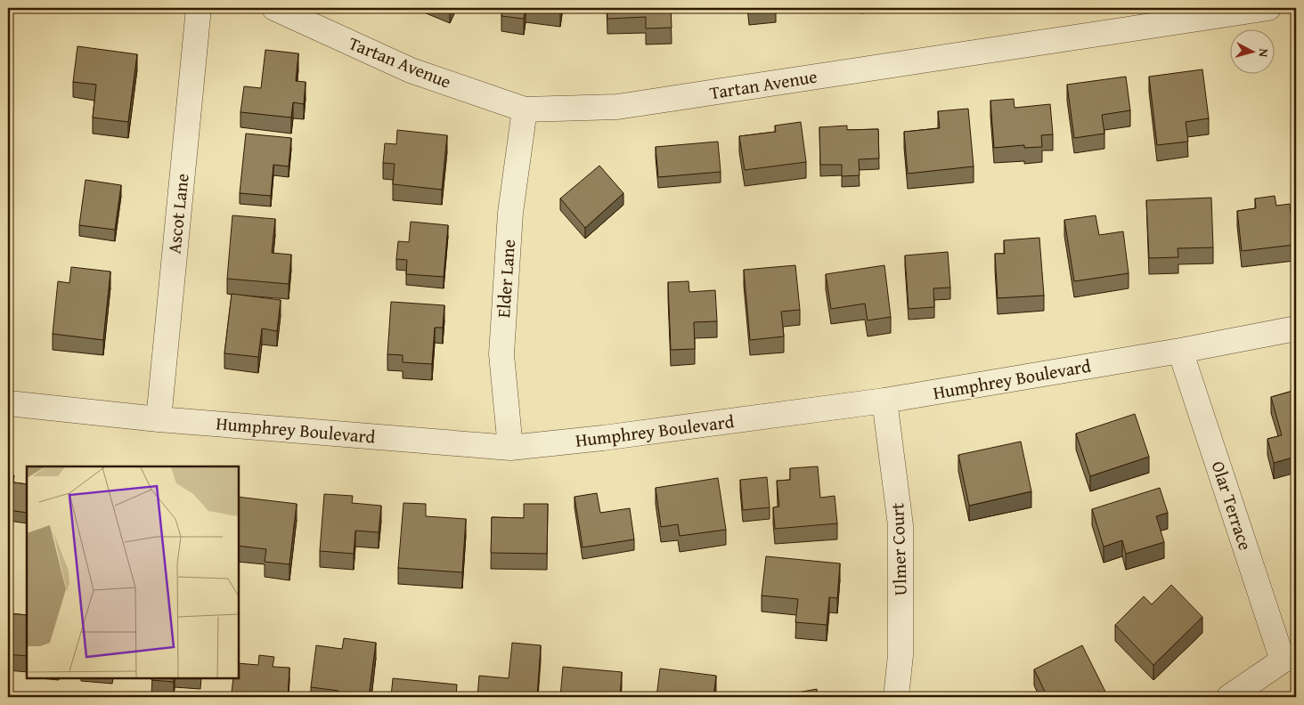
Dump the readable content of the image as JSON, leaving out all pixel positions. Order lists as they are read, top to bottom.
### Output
{
  "streets": {
    "street": [
      "Tartan Avenue",
      "Ascot Lane",
      "Elder Lane",
      "Humphrey Boulevard",
      "Olar Terrace",
      "Ulmer Court"
    ]
  },
  "crossings": [
    ["Tartan Avenue", "Elder Lane"],
    ["Ascot Lane", "Humphrey Boulevard"],
    ["Elder Lane", "Humphrey Boulevard"],
    ["Humphrey Boulevard", "Olar Terrace"],
    ["Humphrey Boulevard", "Ulmer Court"]
  ],
  "north": "right"
}
